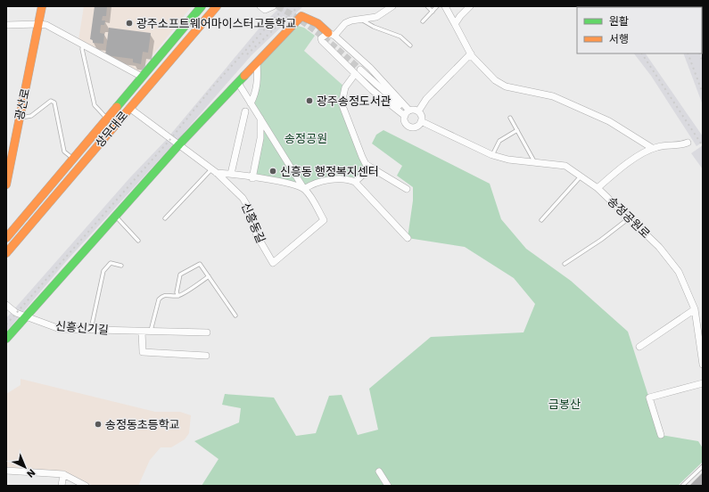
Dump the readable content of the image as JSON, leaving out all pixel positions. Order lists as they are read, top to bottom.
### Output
{
  "streets": {
    "main road": ["광산로", "상무대로"],
    "street": ["송정공원로", "신흥동길", "신흥신기길"]
  },
  "crossings": [
    ["상무대로", "신흥동길"]
  ],
  "parks": ["송정공원", "금봉산"],
  "places": [
    "광주소프트웨어마이스터고등학교",
    "광주송정도서관",
    "신흥동 행정복지센터",
    "송정동초등학교"
  ],
  "legend": ["원활", "서행"],
  "north": "bottom right"
}
